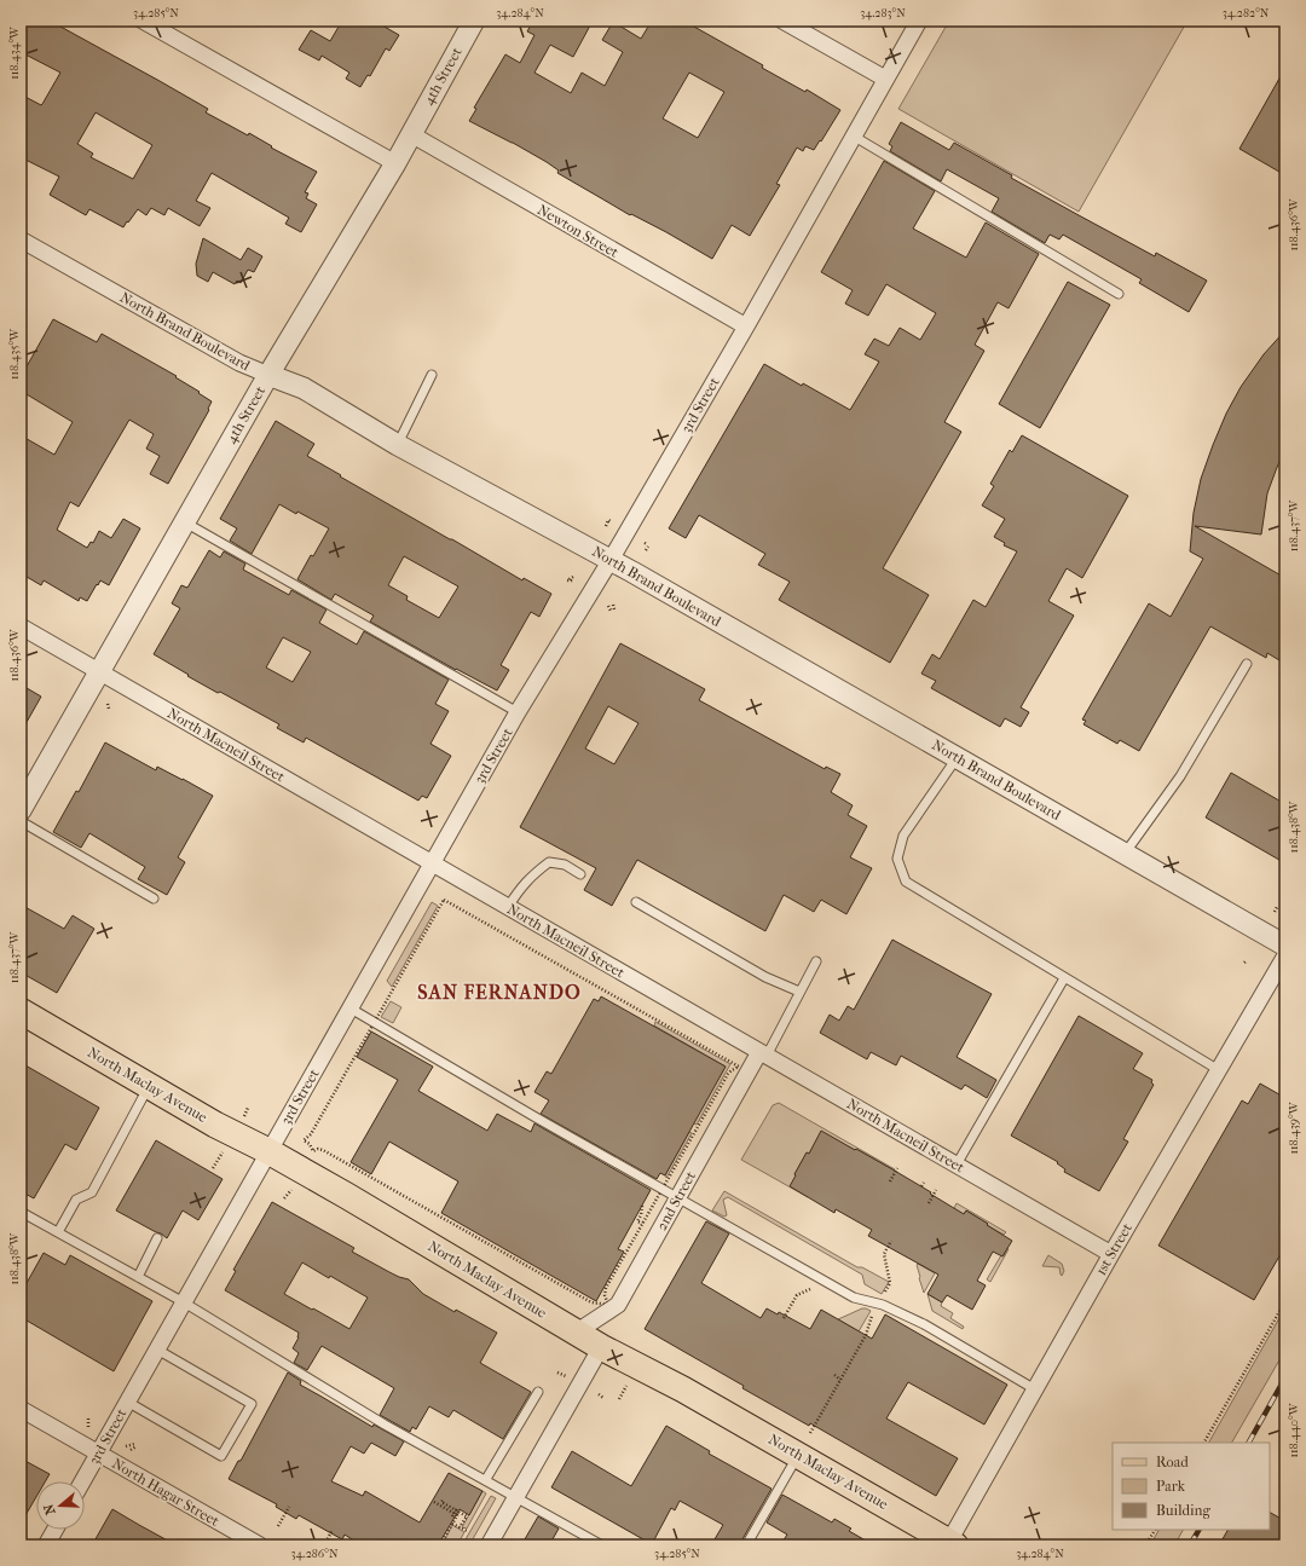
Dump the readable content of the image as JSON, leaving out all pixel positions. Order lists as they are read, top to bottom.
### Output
{
  "streets": {
    "main road": ["North Maclay Avenue"],
    "street": [
      "4th Street",
      "Newton Street",
      "North Brand Boulevard",
      "3rd Street",
      "North Macneil Street",
      "2nd Street",
      "1st Street",
      "North Hagar Street"
    ]
  },
  "crossings": [
    ["4th Street", "Newton Street"],
    ["4th Street", "North Brand Boulevard"],
    ["4th Street", "North Macneil Street"],
    ["Newton Street", "3rd Street"],
    ["North Brand Boulevard", "3rd Street"],
    ["3rd Street", "North Macneil Street"],
    ["3rd Street", "North Maclay Avenue"],
    ["3rd Street", "North Hagar Street"],
    ["North Macneil Street", "2nd Street"],
    ["North Macneil Street", "1st Street"],
    ["North Maclay Avenue", "2nd Street"],
    ["North Maclay Avenue", "1st Street"]
  ],
  "districts": ["SAN FERNANDO"],
  "legend": ["Road", "Park", "Building"],
  "north": "left",
  "coordinates": [
    "34.285°N",
    "34.284°N",
    "34.283°N",
    "34.282°N",
    "118.434°W",
    "118.436°W",
    "118.435°W",
    "118.437°W",
    "118.438°W",
    "118.439°W",
    "118.440°W",
    "34.286°N"
  ]
}
